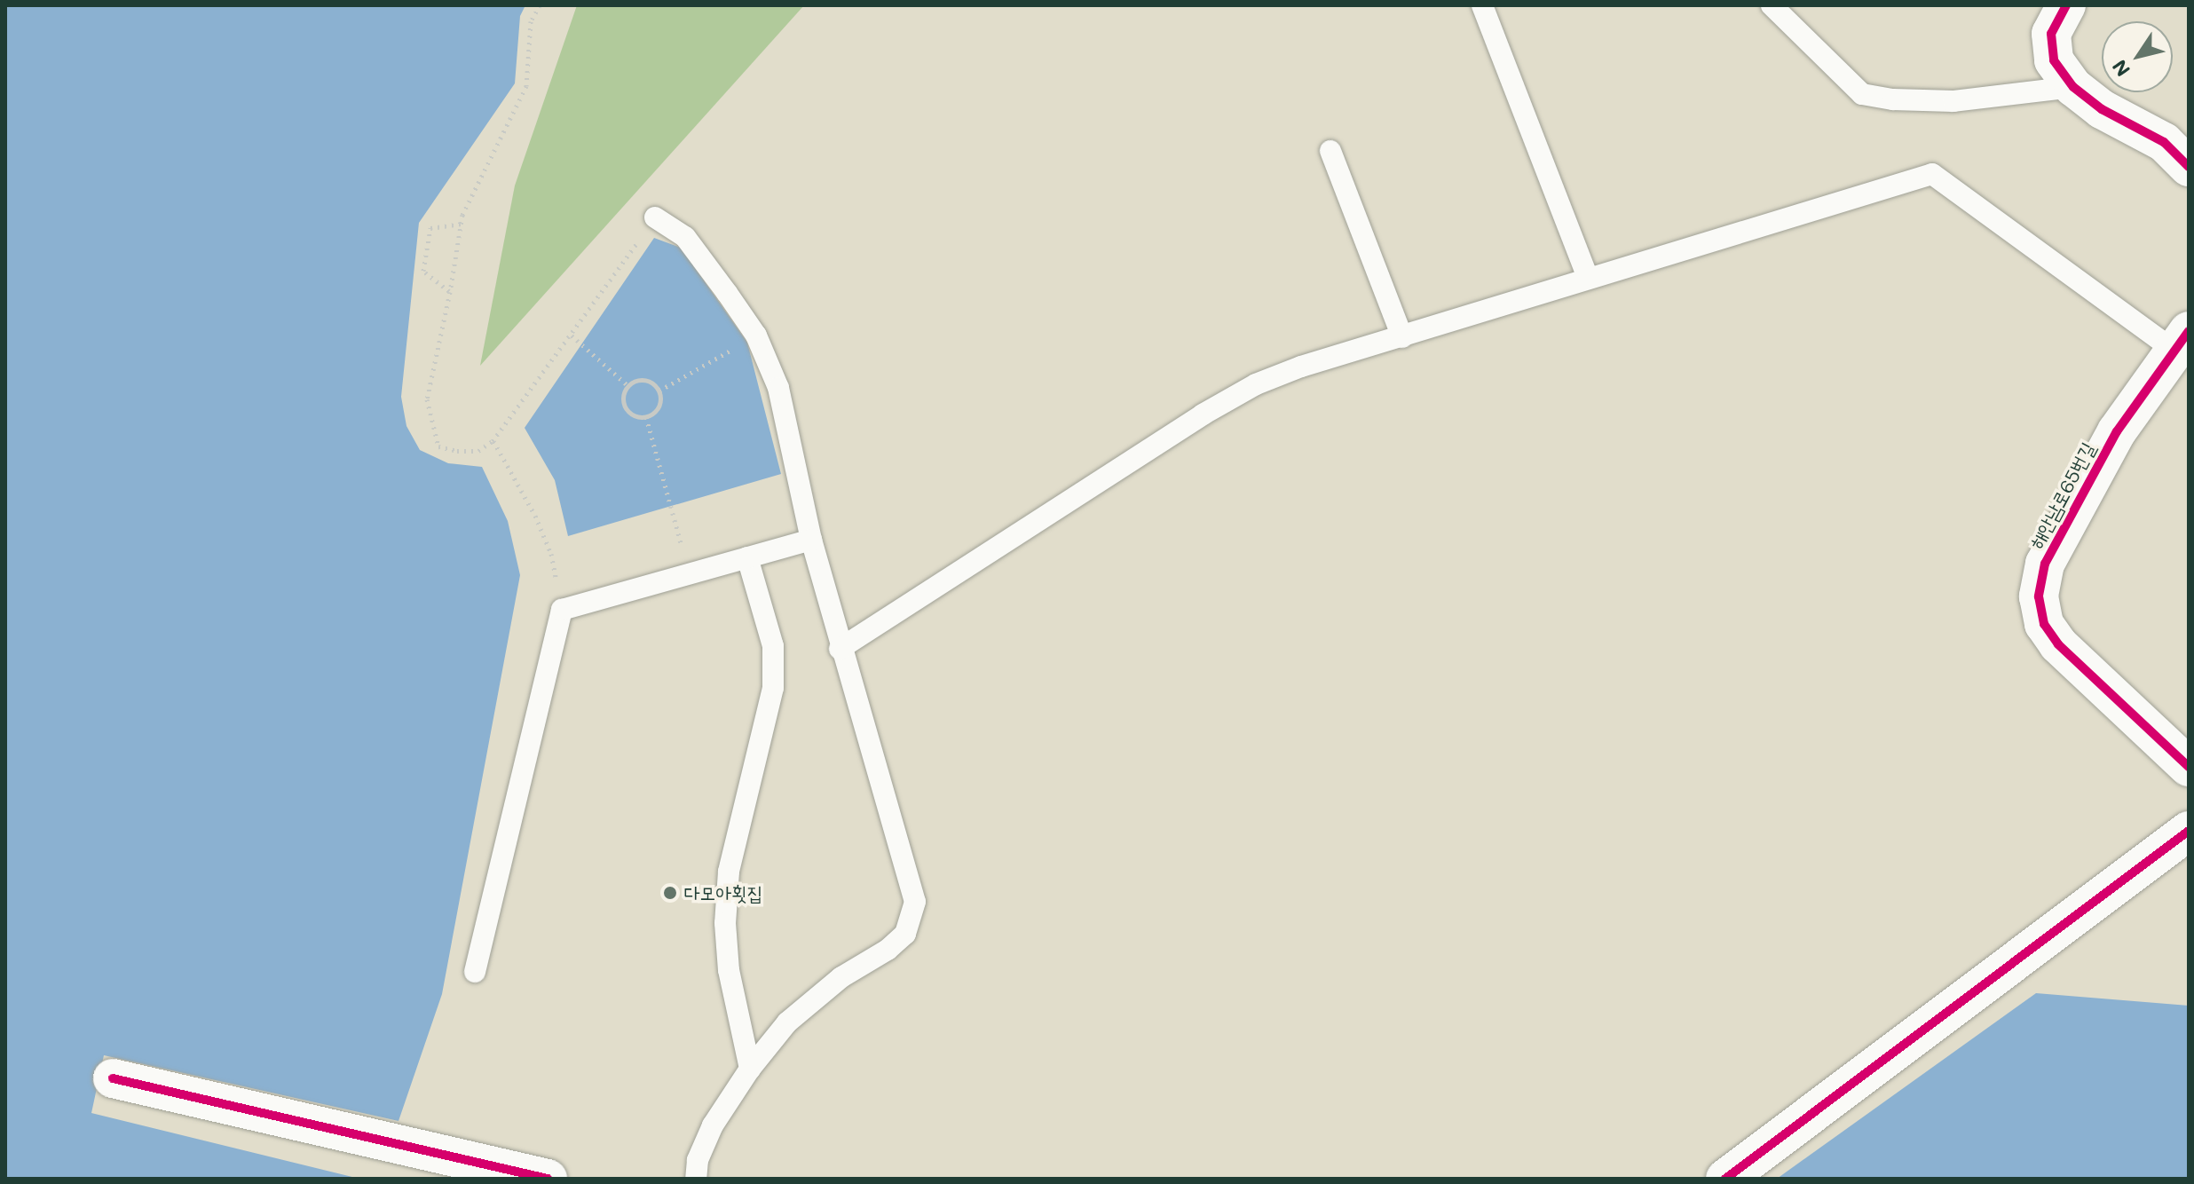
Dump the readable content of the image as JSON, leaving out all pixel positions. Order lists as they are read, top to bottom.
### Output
{
  "streets": {
    "street": ["해안남로65번길"]
  },
  "places": ["다모아횟집"],
  "north": "bottom left"
}
